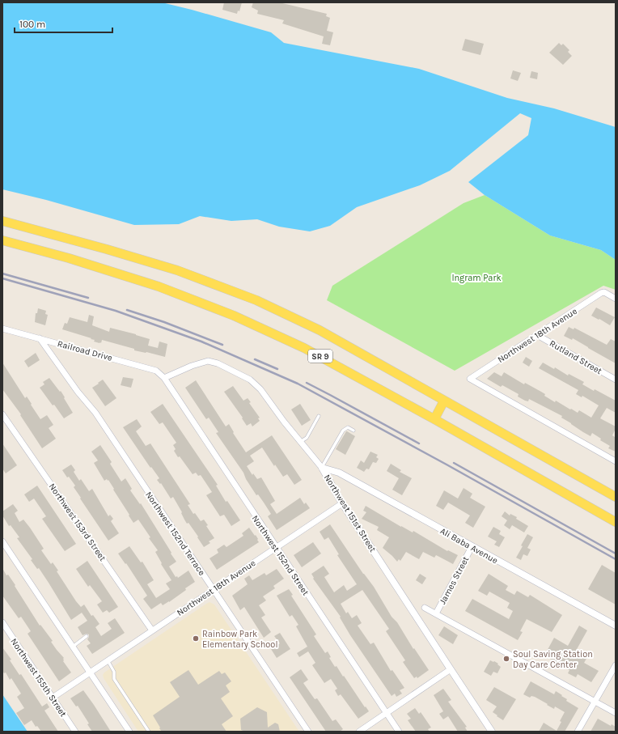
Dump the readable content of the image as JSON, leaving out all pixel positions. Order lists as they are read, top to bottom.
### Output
{
  "streets": {
    "main road": ["SR 9"],
    "street": [
      "Northwest 18th Avenue",
      "Railroad Drive",
      "Rutland Street",
      "Northwest 151st Street",
      "Northwest 153rd Street",
      "Northwest 152nd Terrace",
      "Ali Baba Avenue",
      "Northwest 152nd Street",
      "James Street",
      "Northwest 155th Street"
    ]
  },
  "crossings": [
    ["Northwest 18th Avenue", "Rutland Street"],
    ["Northwest 18th Avenue", "Northwest 151st Street"],
    ["Northwest 18th Avenue", "Northwest 153rd Street"],
    ["Northwest 18th Avenue", "Northwest 152nd Terrace"],
    ["Northwest 18th Avenue", "Northwest 152nd Street"],
    ["Northwest 18th Avenue", "Northwest 155th Street"],
    ["Railroad Drive", "Northwest 151st Street"],
    ["Railroad Drive", "Northwest 152nd Terrace"],
    ["Railroad Drive", "Northwest 152nd Street"],
    ["Northwest 151st Street", "Ali Baba Avenue"],
    ["Northwest 151st Street", "Northwest 152nd Street"],
    ["Ali Baba Avenue", "James Street"]
  ],
  "parks": ["Ingram Park"],
  "places": ["Rainbow Park Elementary School", "Soul Saving Station Day Care Center"],
  "scale_bar": "100 m"
}
